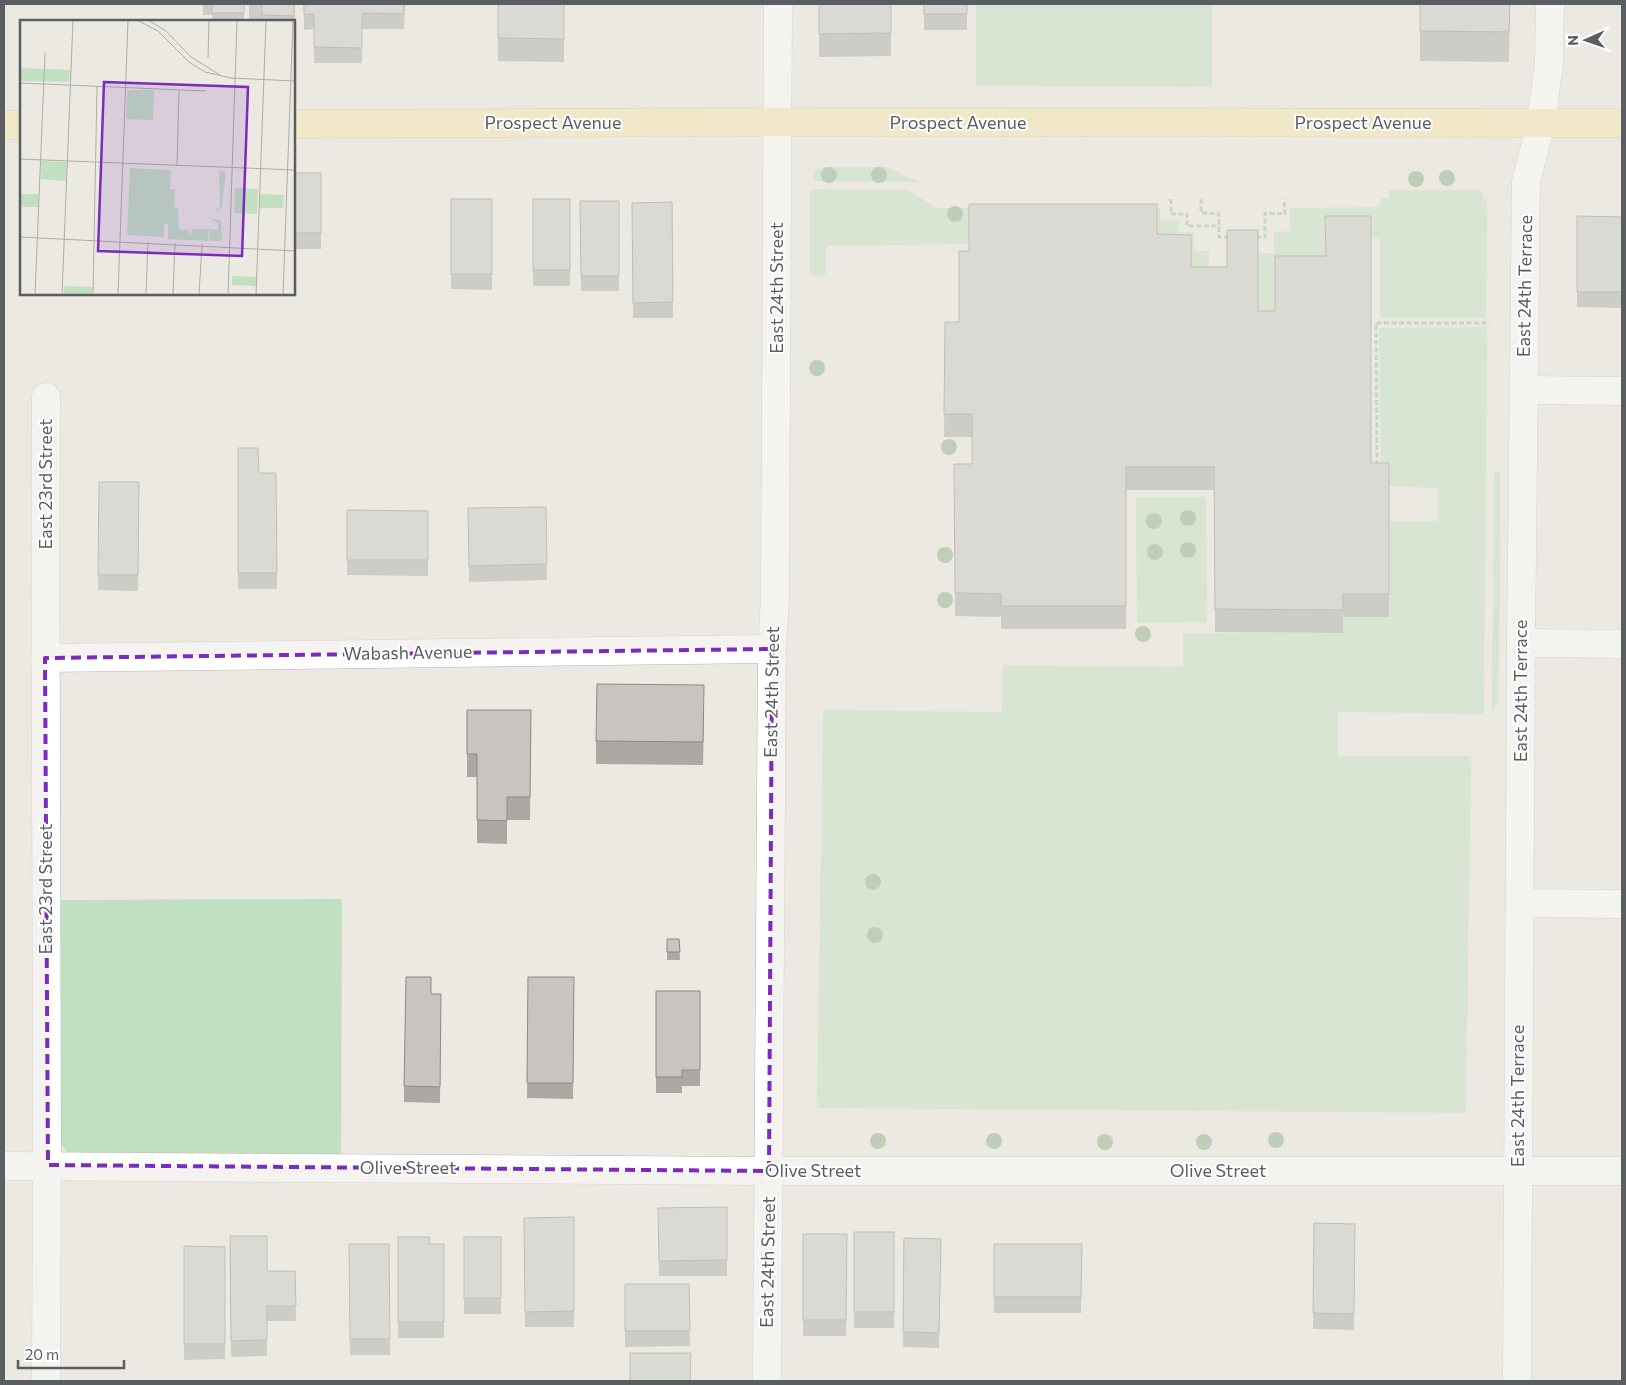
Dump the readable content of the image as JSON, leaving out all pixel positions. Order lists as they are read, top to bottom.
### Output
{
  "streets": {
    "main road": ["Prospect Avenue"],
    "street": [
      "East 24th Terrace",
      "East 24th Street",
      "East 23rd Street",
      "Wabash Avenue",
      "Olive Street"
    ]
  },
  "crossings": [
    ["Prospect Avenue", "East 24th Terrace"],
    ["Prospect Avenue", "East 24th Street"],
    ["East 24th Terrace", "Olive Street"],
    ["East 24th Street", "Wabash Avenue"],
    ["East 24th Street", "Olive Street"],
    ["East 23rd Street", "Wabash Avenue"],
    ["East 23rd Street", "Olive Street"]
  ],
  "scale_bar": "20 m",
  "north": "left"
}
